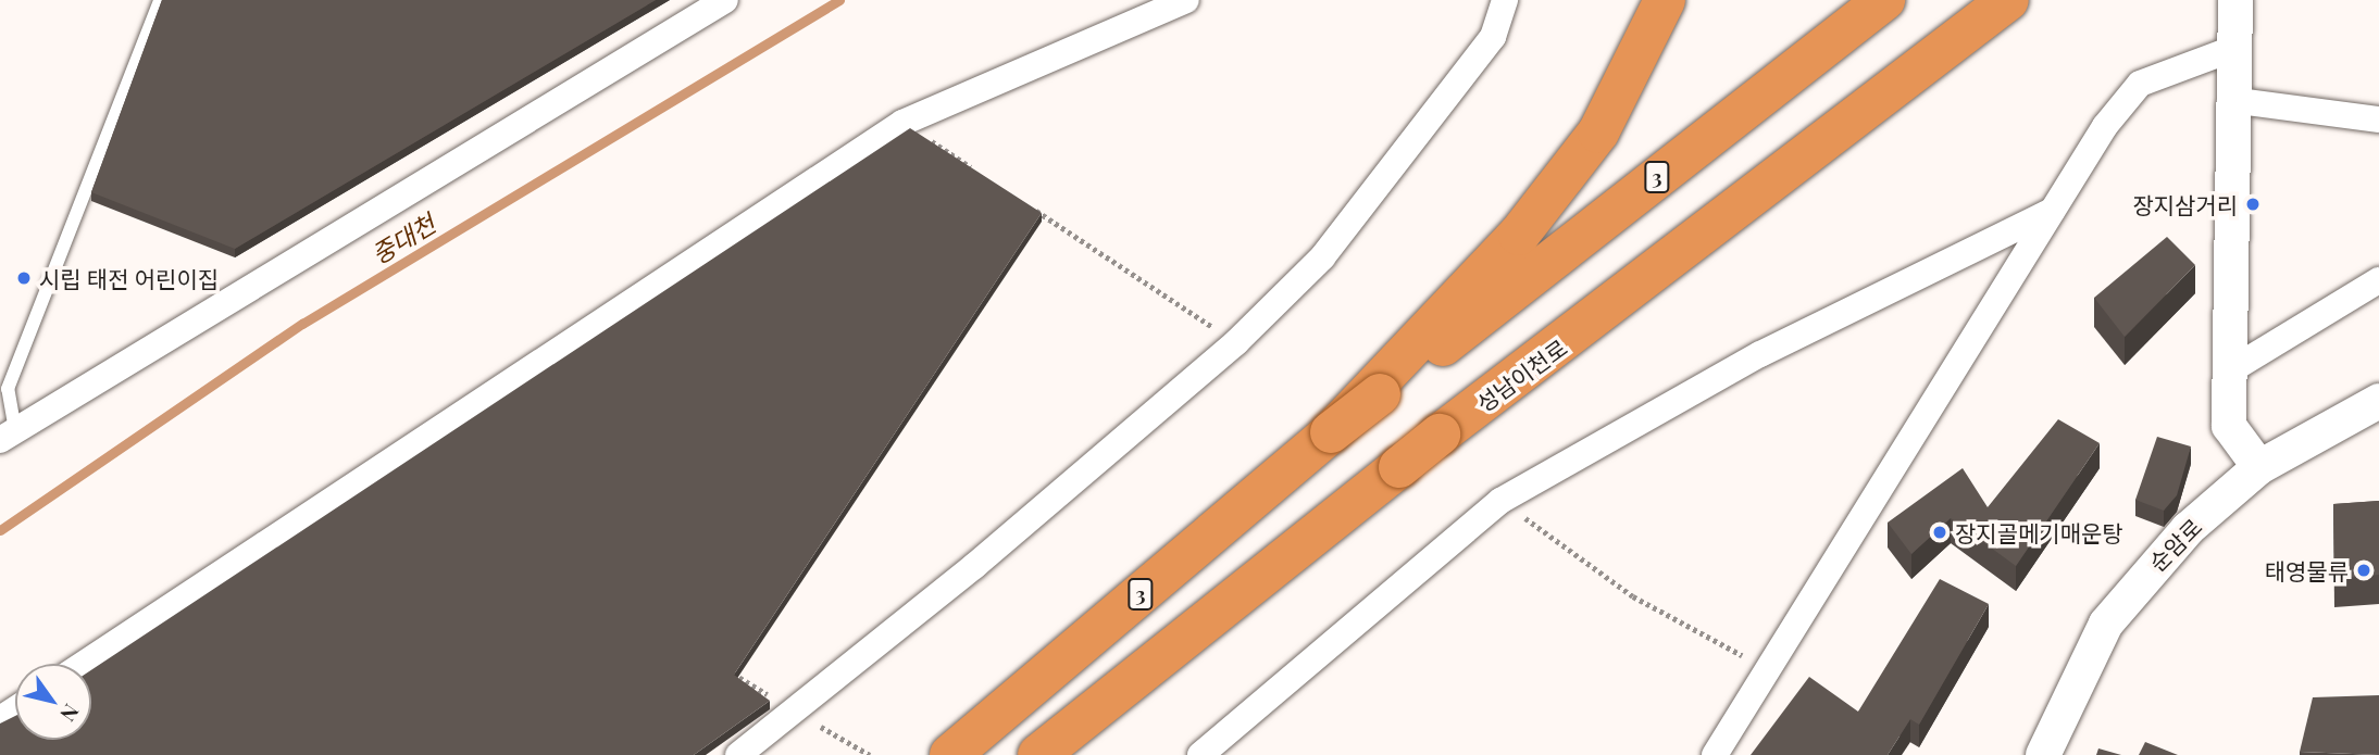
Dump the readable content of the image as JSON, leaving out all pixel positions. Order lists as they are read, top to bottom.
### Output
{
  "streets": {
    "highway": ["3", "성남이천로"],
    "street": ["순암로"]
  },
  "water": ["중대천"],
  "places": [
    "장지삼거리",
    "시립 태전 어린이집",
    "장지골메기매운탕",
    "태영물류"
  ],
  "north": "bottom right"
}
